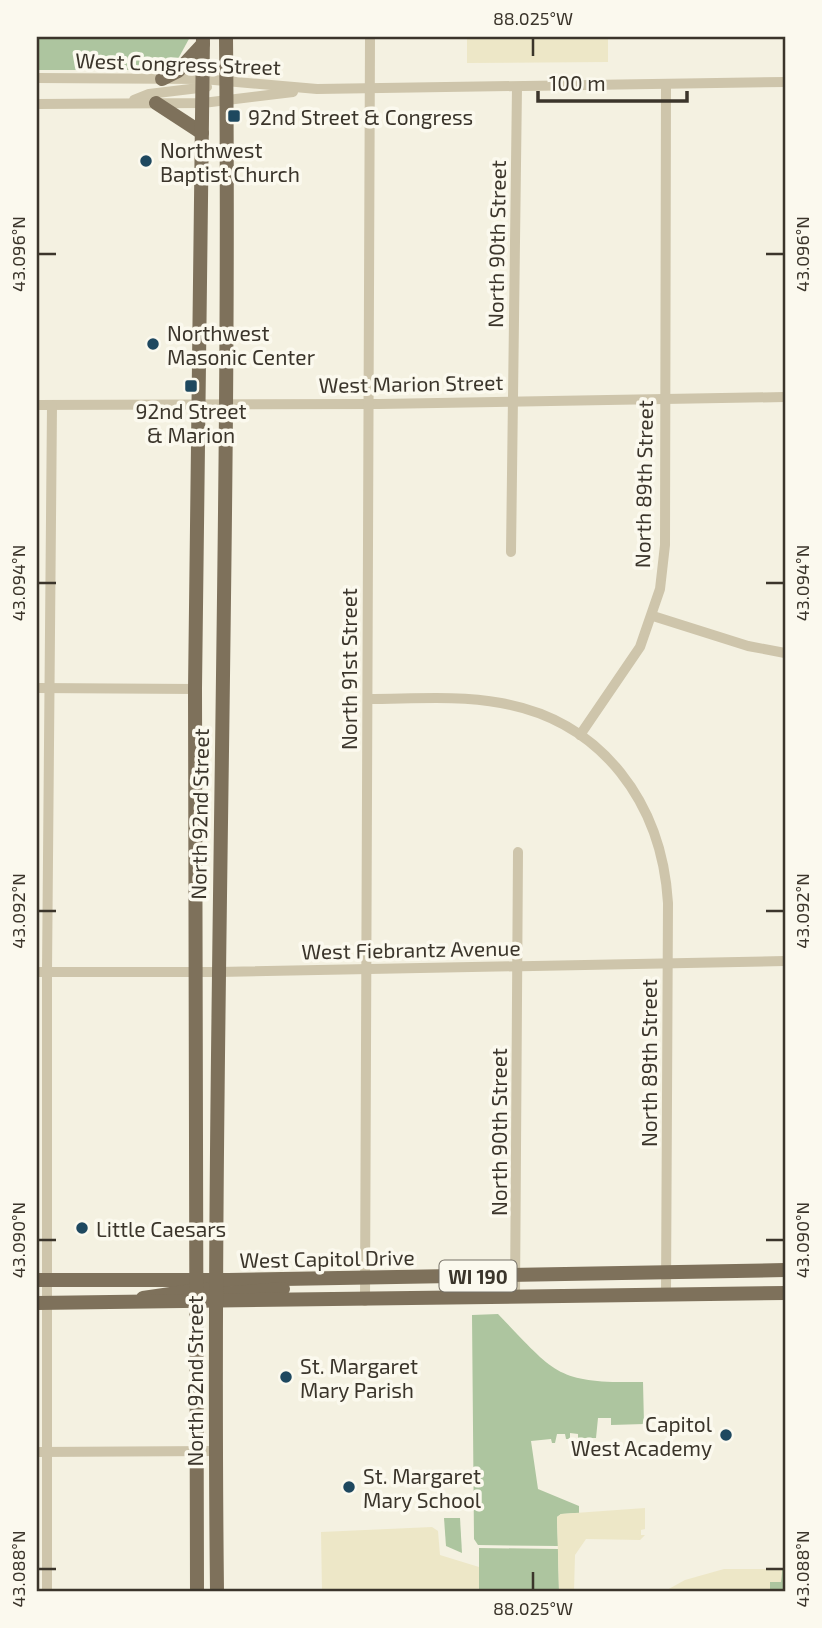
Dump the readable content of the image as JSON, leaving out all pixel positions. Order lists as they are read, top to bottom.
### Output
{
  "streets": {
    "main road": ["North 92nd Street", "West Capitol Drive", "WI 190"],
    "street": [
      "West Congress Street",
      "North 90th Street",
      "West Marion Street",
      "North 89th Street",
      "North 91st Street",
      "West Fiebrantz Avenue"
    ]
  },
  "crossings": [
    ["West Congress Street", "North 90th Street"],
    ["West Congress Street", "North 89th Street"],
    ["West Congress Street", "North 91st Street"],
    ["West Congress Street", "North 92nd Street"],
    ["North 90th Street", "West Marion Street"],
    ["North 90th Street", "West Fiebrantz Avenue"],
    ["North 90th Street", "West Capitol Drive"],
    ["West Marion Street", "North 89th Street"],
    ["West Marion Street", "North 91st Street"],
    ["West Marion Street", "North 92nd Street"],
    ["North 89th Street", "West Fiebrantz Avenue"],
    ["North 89th Street", "West Capitol Drive"],
    ["North 91st Street", "West Fiebrantz Avenue"],
    ["North 91st Street", "West Capitol Drive"],
    ["North 92nd Street", "West Fiebrantz Avenue"],
    ["North 92nd Street", "West Capitol Drive"]
  ],
  "places": {
    "transit": ["92nd Street & Congress", "92nd Street & Marion"],
    "other": [
      "Northwest Baptist Church",
      "Northwest Masonic Center",
      "Little Caesars",
      "St. Margaret Mary Parish",
      "Capitol West Academy",
      "St. Margaret Mary School"
    ]
  },
  "scale_bar": "100 m",
  "coordinates": [
    "88.025°W",
    "43.096°N",
    "43.094°N",
    "43.092°N",
    "43.090°N",
    "43.088°N"
  ]
}
